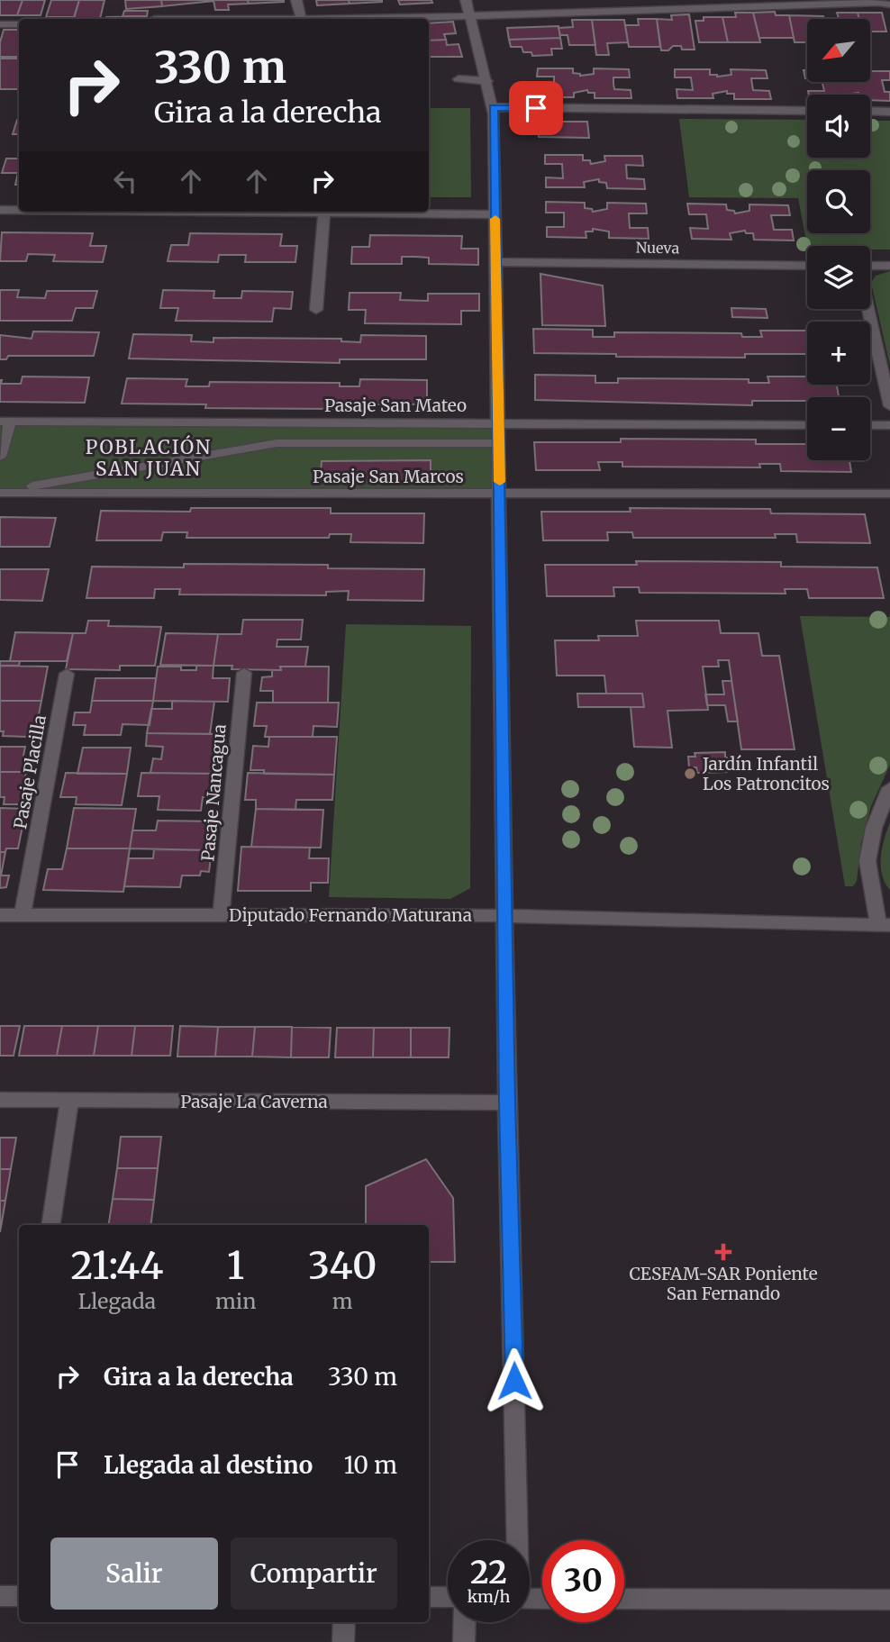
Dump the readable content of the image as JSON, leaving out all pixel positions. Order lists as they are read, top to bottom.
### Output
{
  "streets": {
    "street": [
      "Nueva",
      "Pasaje San Mateo",
      "Pasaje San Marcos",
      "Pasaje Placilla",
      "Pasaje Nancagua",
      "Diputado Fernando Maturana",
      "Pasaje La Caverna"
    ]
  },
  "crossings": [
    ["Pasaje Placilla", "Diputado Fernando Maturana"],
    ["Pasaje Nancagua", "Diputado Fernando Maturana"]
  ],
  "districts": ["POBLACIÓN SAN JUAN"],
  "places": {
    "other": ["Jardín Infantil Los Patroncitos"],
    "health": ["CESFAM-SAR Poniente San Fernando"]
  },
  "north": "bottom left",
  "page": {
    "map_buttons": ["+", "−"],
    "turn": ["330 m", "Gira a la derecha"],
    "eta": [
      "21:44",
      "Llegada",
      "1",
      "min",
      "340",
      "m"
    ],
    "list": [
      {
        "name": "Gira a la derecha",
        "value": "330 m"
      },
      {
        "name": "Llegada al destino",
        "value": "10 m"
      }
    ],
    "buttons": ["Salir", "Compartir"],
    "speed": "22 km/h",
    "limit": "30"
  }
}
